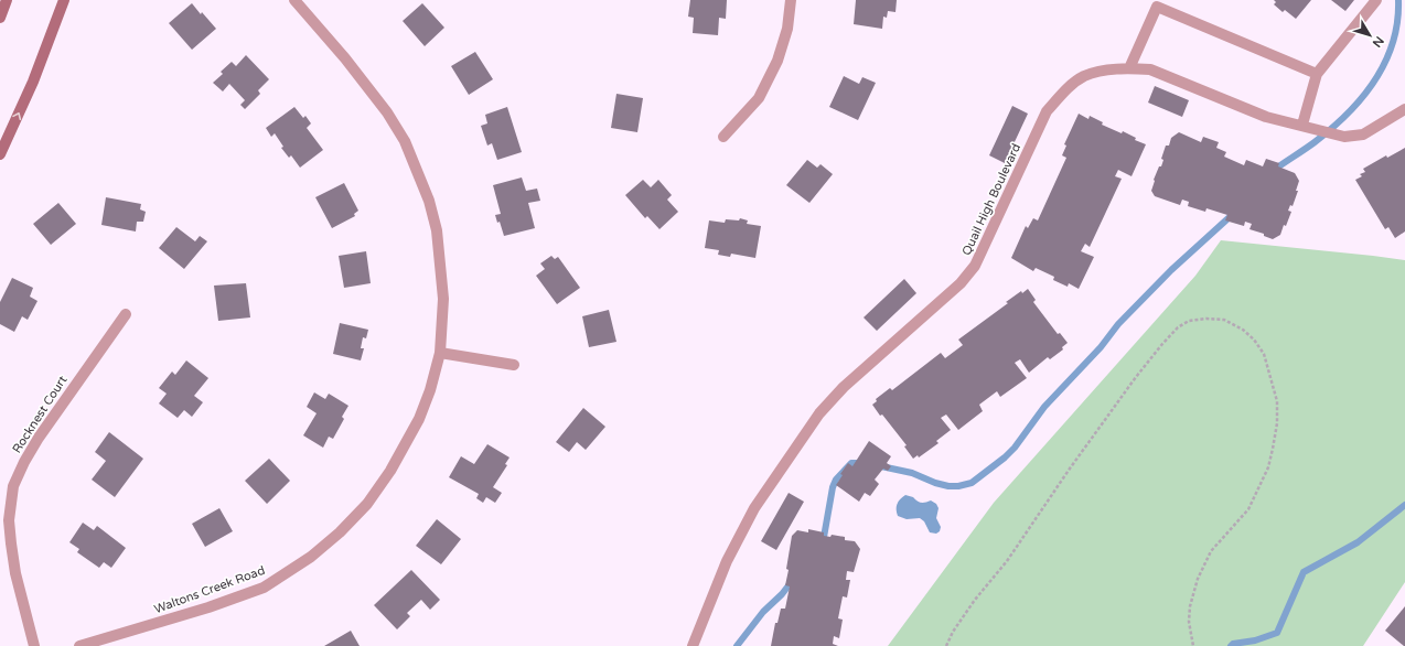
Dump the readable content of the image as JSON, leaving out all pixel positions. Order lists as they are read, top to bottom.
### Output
{
  "streets": {
    "street": ["Quail High Boulevard", "Rocknest Court", "Waltons Creek Road"]
  },
  "north": "bottom right"
}
